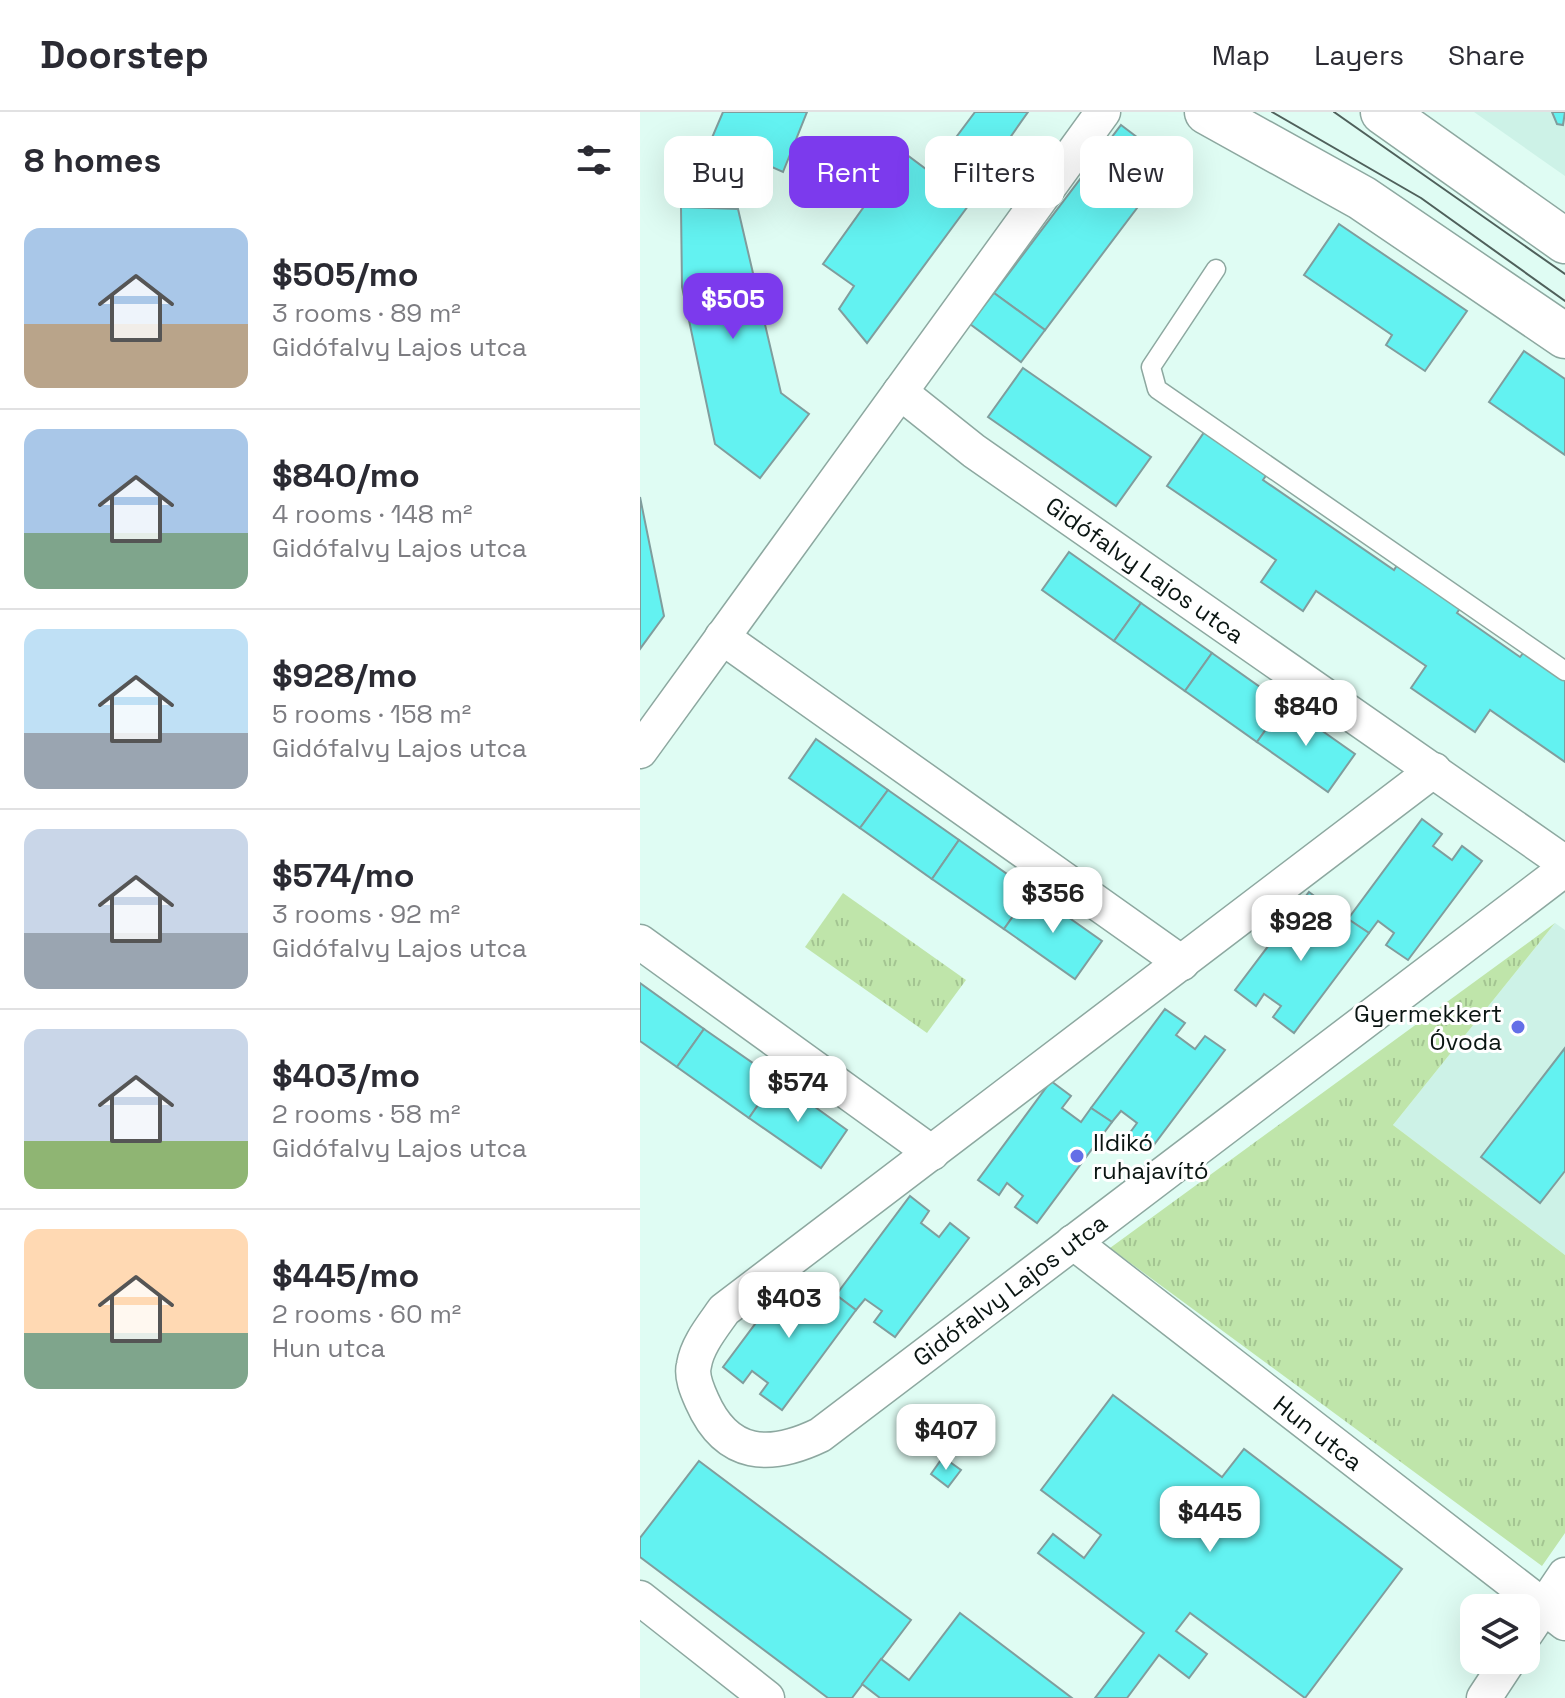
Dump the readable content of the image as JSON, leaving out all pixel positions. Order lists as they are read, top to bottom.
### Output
{
  "streets": {
    "street": ["Gidófalvy Lajos utca", "Hun utca"]
  },
  "crossings": [
    ["Gidófalvy Lajos utca", "Hun utca"]
  ],
  "places": ["Gyermekkert Óvoda", "Ildikó ruhajavító"],
  "page": {
    "header": "Doorstep",
    "nav": ["Map", "Layers", "Share"],
    "heading": "8 homes",
    "chip": [
      "Buy",
      "Rent",
      "Filters",
      "New"
    ],
    "list": [
      {
        "name": "$505/mo",
        "note": "3 rooms · 89 m² · Gidófalvy Lajos utca"
      },
      {
        "name": "$840/mo",
        "note": "4 rooms · 148 m² · Gidófalvy Lajos utca"
      },
      {
        "name": "$928/mo",
        "note": "5 rooms · 158 m² · Gidófalvy Lajos utca"
      },
      {
        "name": "$574/mo",
        "note": "3 rooms · 92 m² · Gidófalvy Lajos utca"
      },
      {
        "name": "$403/mo",
        "note": "2 rooms · 58 m² · Gidófalvy Lajos utca"
      },
      {
        "name": "$445/mo",
        "note": "2 rooms · 60 m² · Hun utca"
      }
    ],
    "price": [
      "$505",
      "$840",
      "$356",
      "$928",
      "$574",
      "$403",
      "$407",
      "$445"
    ]
  }
}
